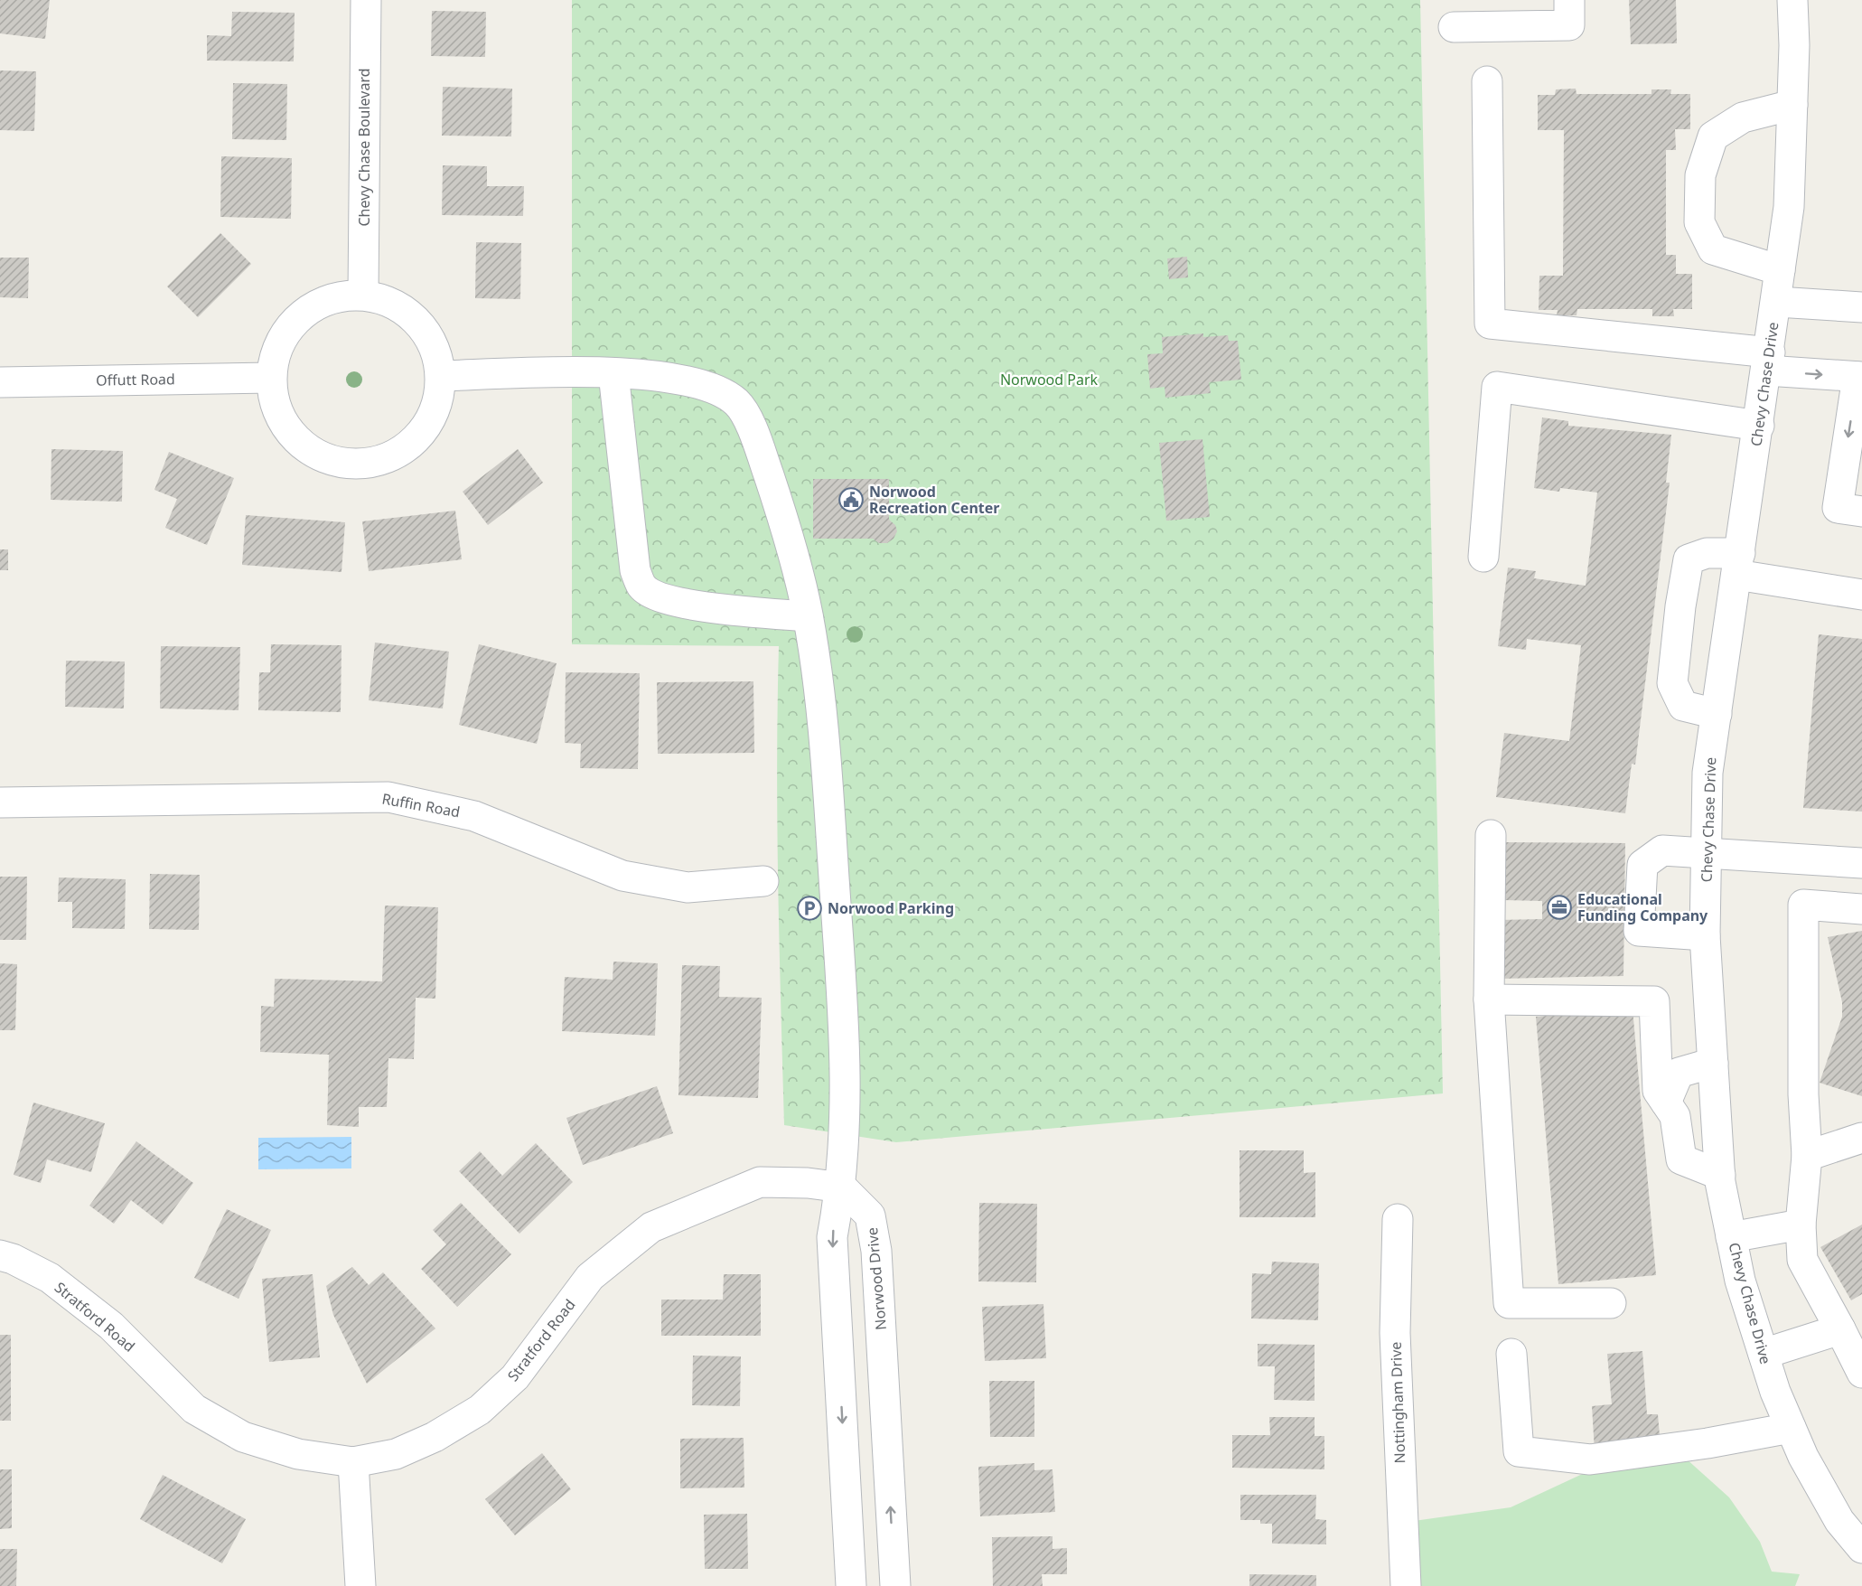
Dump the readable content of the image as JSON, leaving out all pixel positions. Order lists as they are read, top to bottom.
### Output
{
  "streets": {
    "street": [
      "Chevy Chase Boulevard",
      "Offutt Road",
      "Chevy Chase Drive",
      "Ruffin Road",
      "Norwood Drive",
      "Stratford Road",
      "Nottingham Drive"
    ]
  },
  "crossings": [
    ["Chevy Chase Boulevard", "Offutt Road"],
    ["Norwood Drive", "Stratford Road"]
  ],
  "parks": ["Norwood Park"],
  "places": {
    "public building": ["Norwood Recreation Center"],
    "office": ["Educational Funding Company"],
    "parking": ["Norwood Parking"]
  }
}
